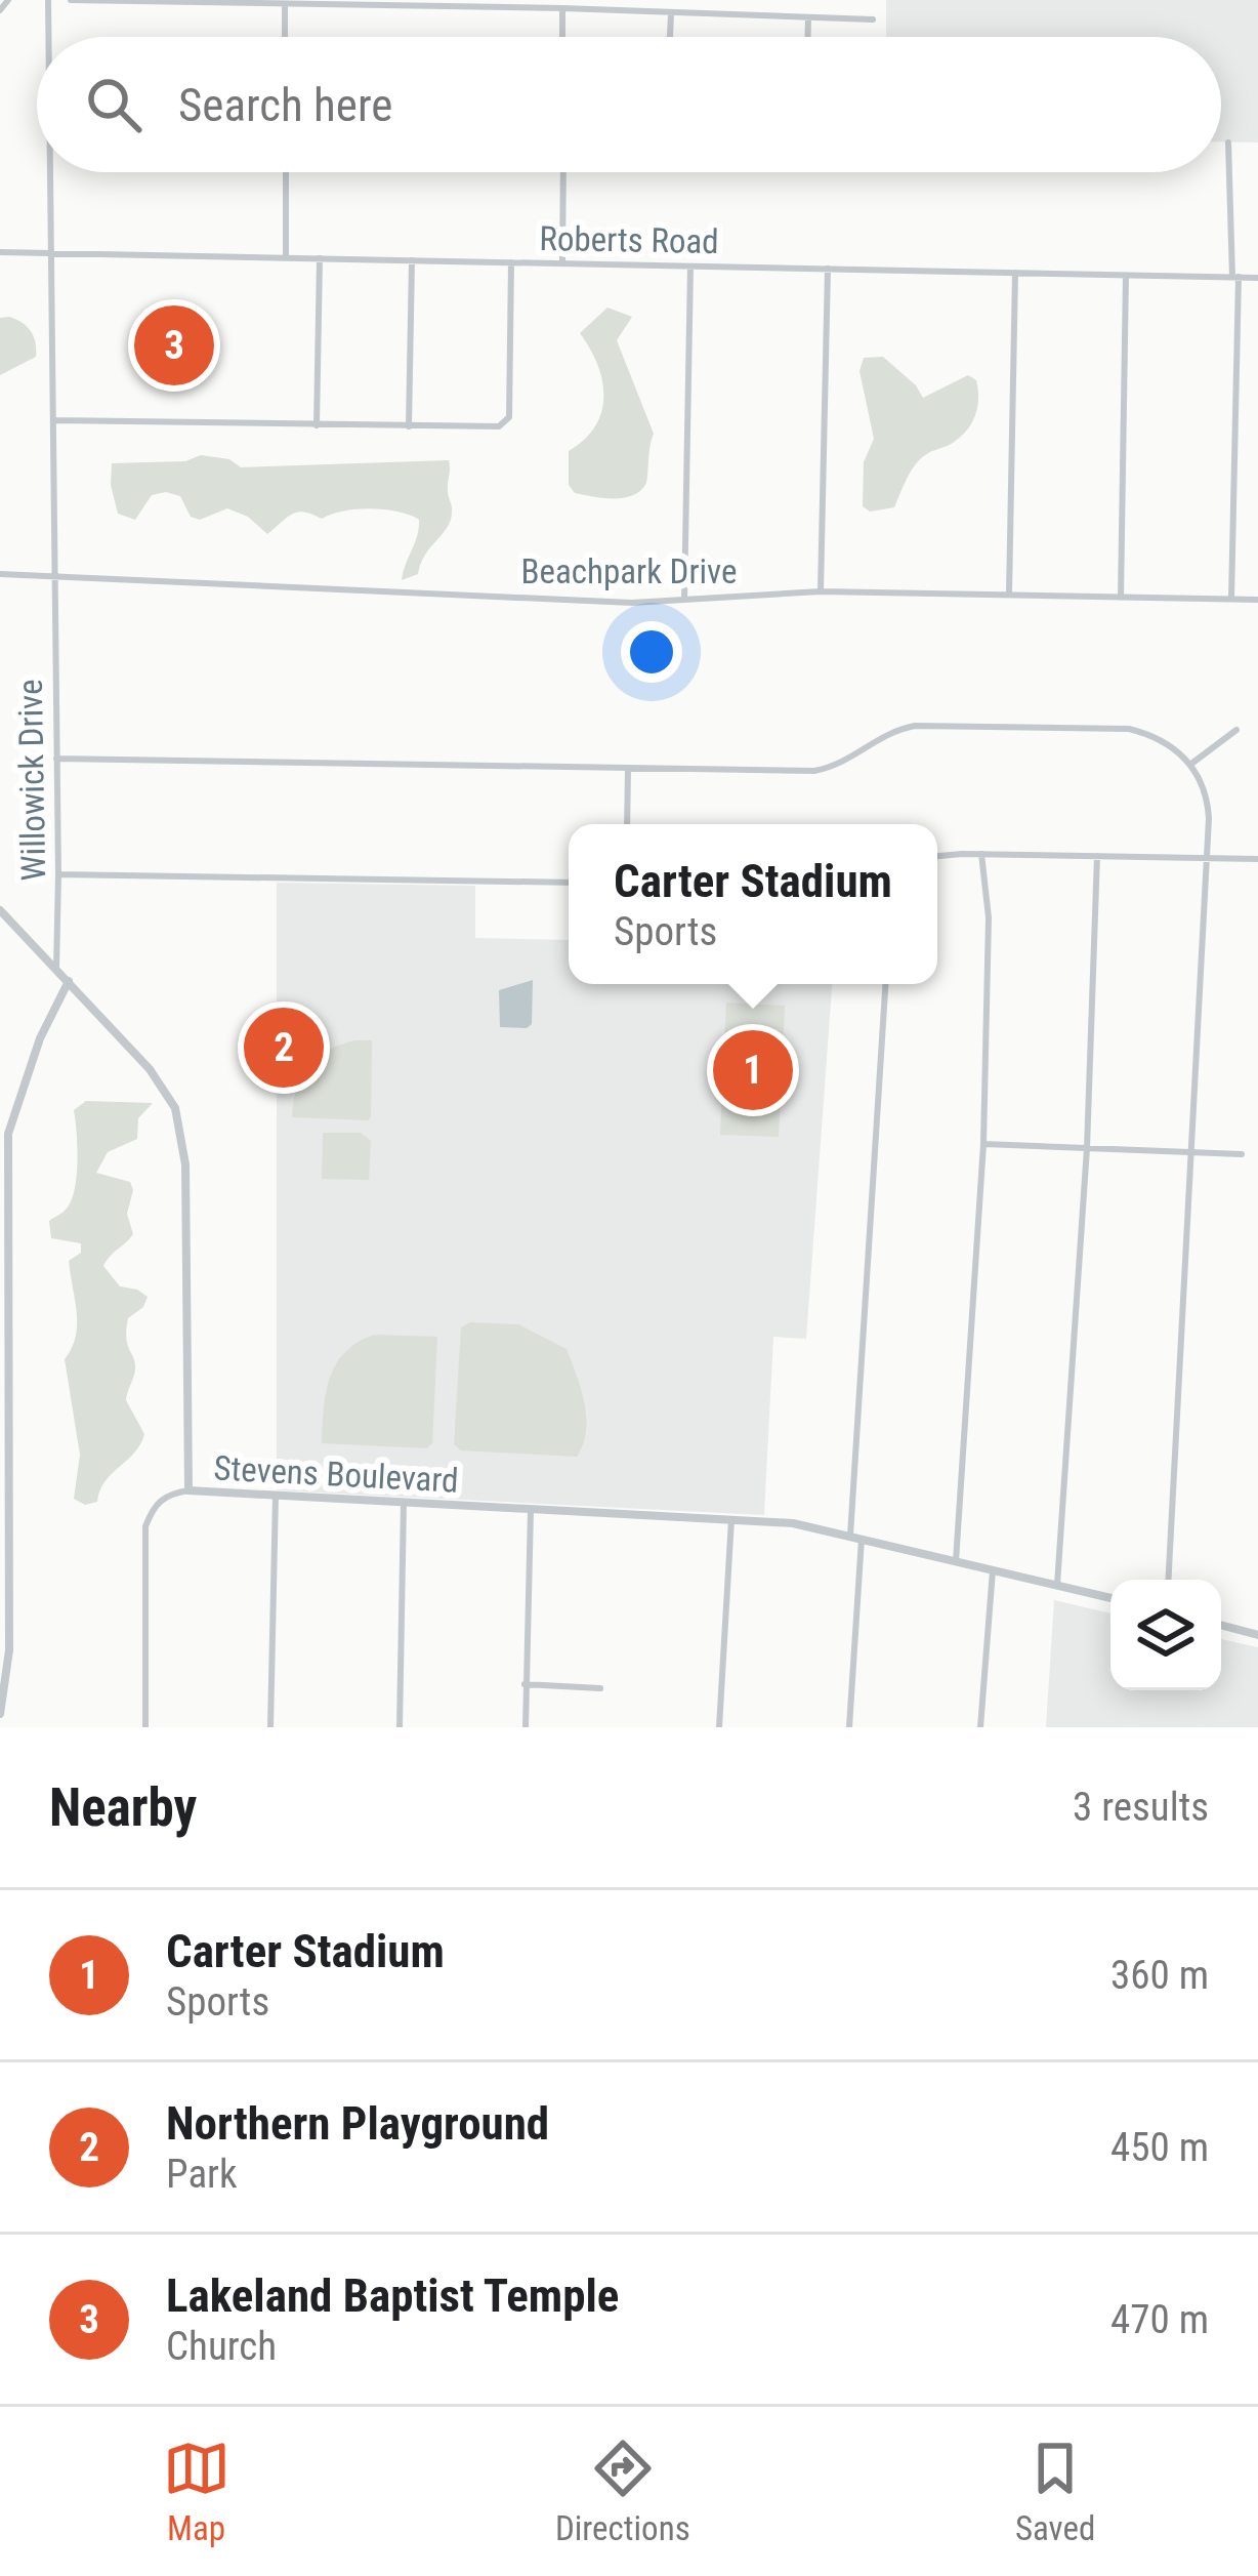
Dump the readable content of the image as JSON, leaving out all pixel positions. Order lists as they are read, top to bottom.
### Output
{
  "streets": {
    "street": [
      "Roberts Road",
      "Beachpark Drive",
      "Willowick Drive",
      "Stevens Boulevard"
    ]
  },
  "crossings": [
    ["Roberts Road", "Willowick Drive"],
    ["Beachpark Drive", "Willowick Drive"],
    ["Willowick Drive", "Stevens Boulevard"]
  ],
  "page": {
    "search": "Search here",
    "pins": ["3", "2", "1"],
    "popup": ["Carter Stadium", "Sports"],
    "heading": ["Nearby", "3 results"],
    "list": [
      {
        "mark": "1",
        "name": "Carter Stadium",
        "note": "Sports",
        "value": "360 m"
      },
      {
        "mark": "2",
        "name": "Northern Playground",
        "note": "Park",
        "value": "450 m"
      },
      {
        "mark": "3",
        "name": "Lakeland Baptist Temple",
        "note": "Church",
        "value": "470 m"
      }
    ],
    "nav": ["Map", "Directions", "Saved"]
  }
}
